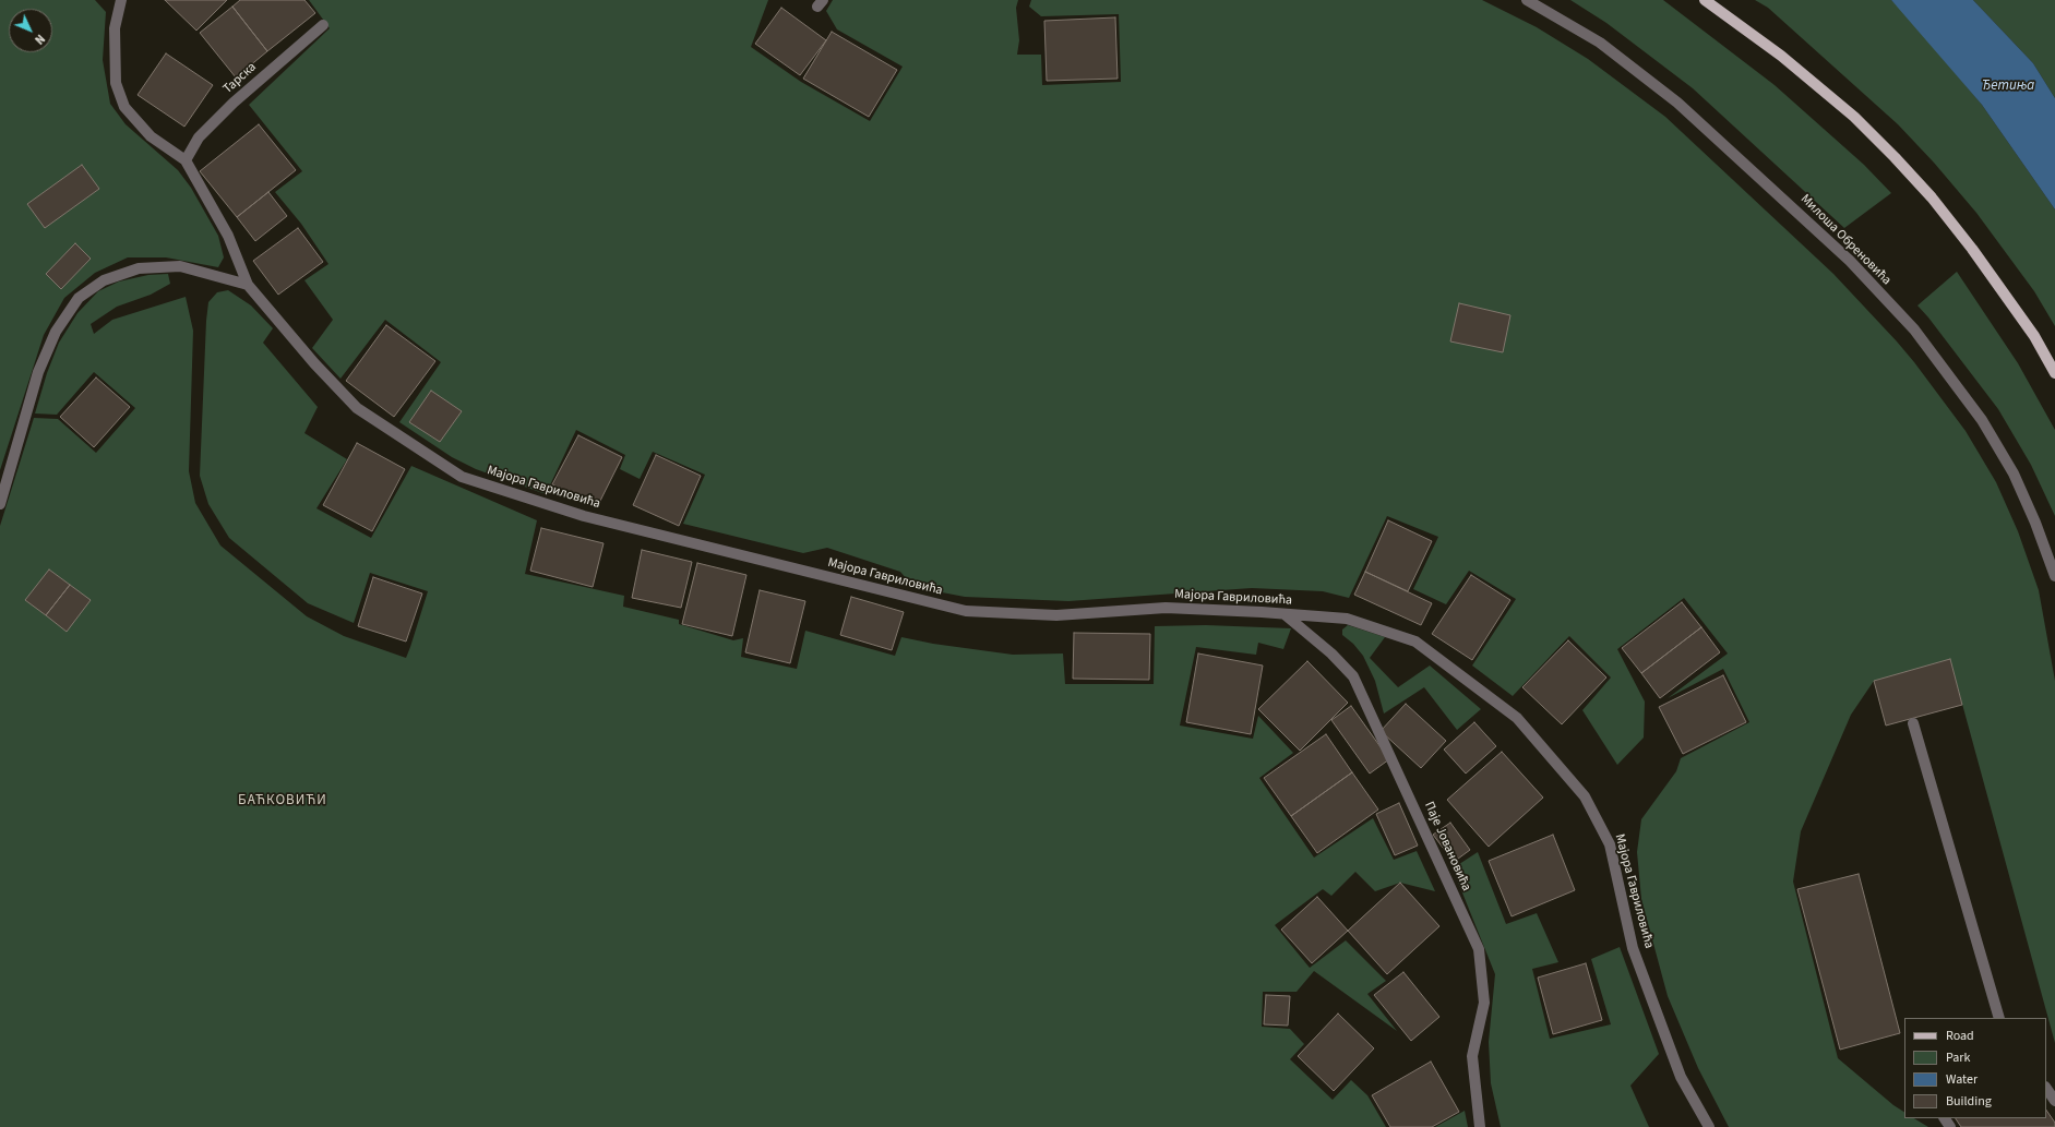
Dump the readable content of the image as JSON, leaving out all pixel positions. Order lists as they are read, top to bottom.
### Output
{
  "streets": {
    "street": [
      "Тарска",
      "Милоша Обреновића",
      "Мајора Гавриловића",
      "Паје Јовановића"
    ]
  },
  "crossings": [
    ["Мајора Гавриловића", "Паје Јовановића"]
  ],
  "districts": ["БАЋКОВИЋИ"],
  "water": ["Ђетиња"],
  "legend": [
    "Road",
    "Park",
    "Water",
    "Building"
  ],
  "north": "bottom right"
}
